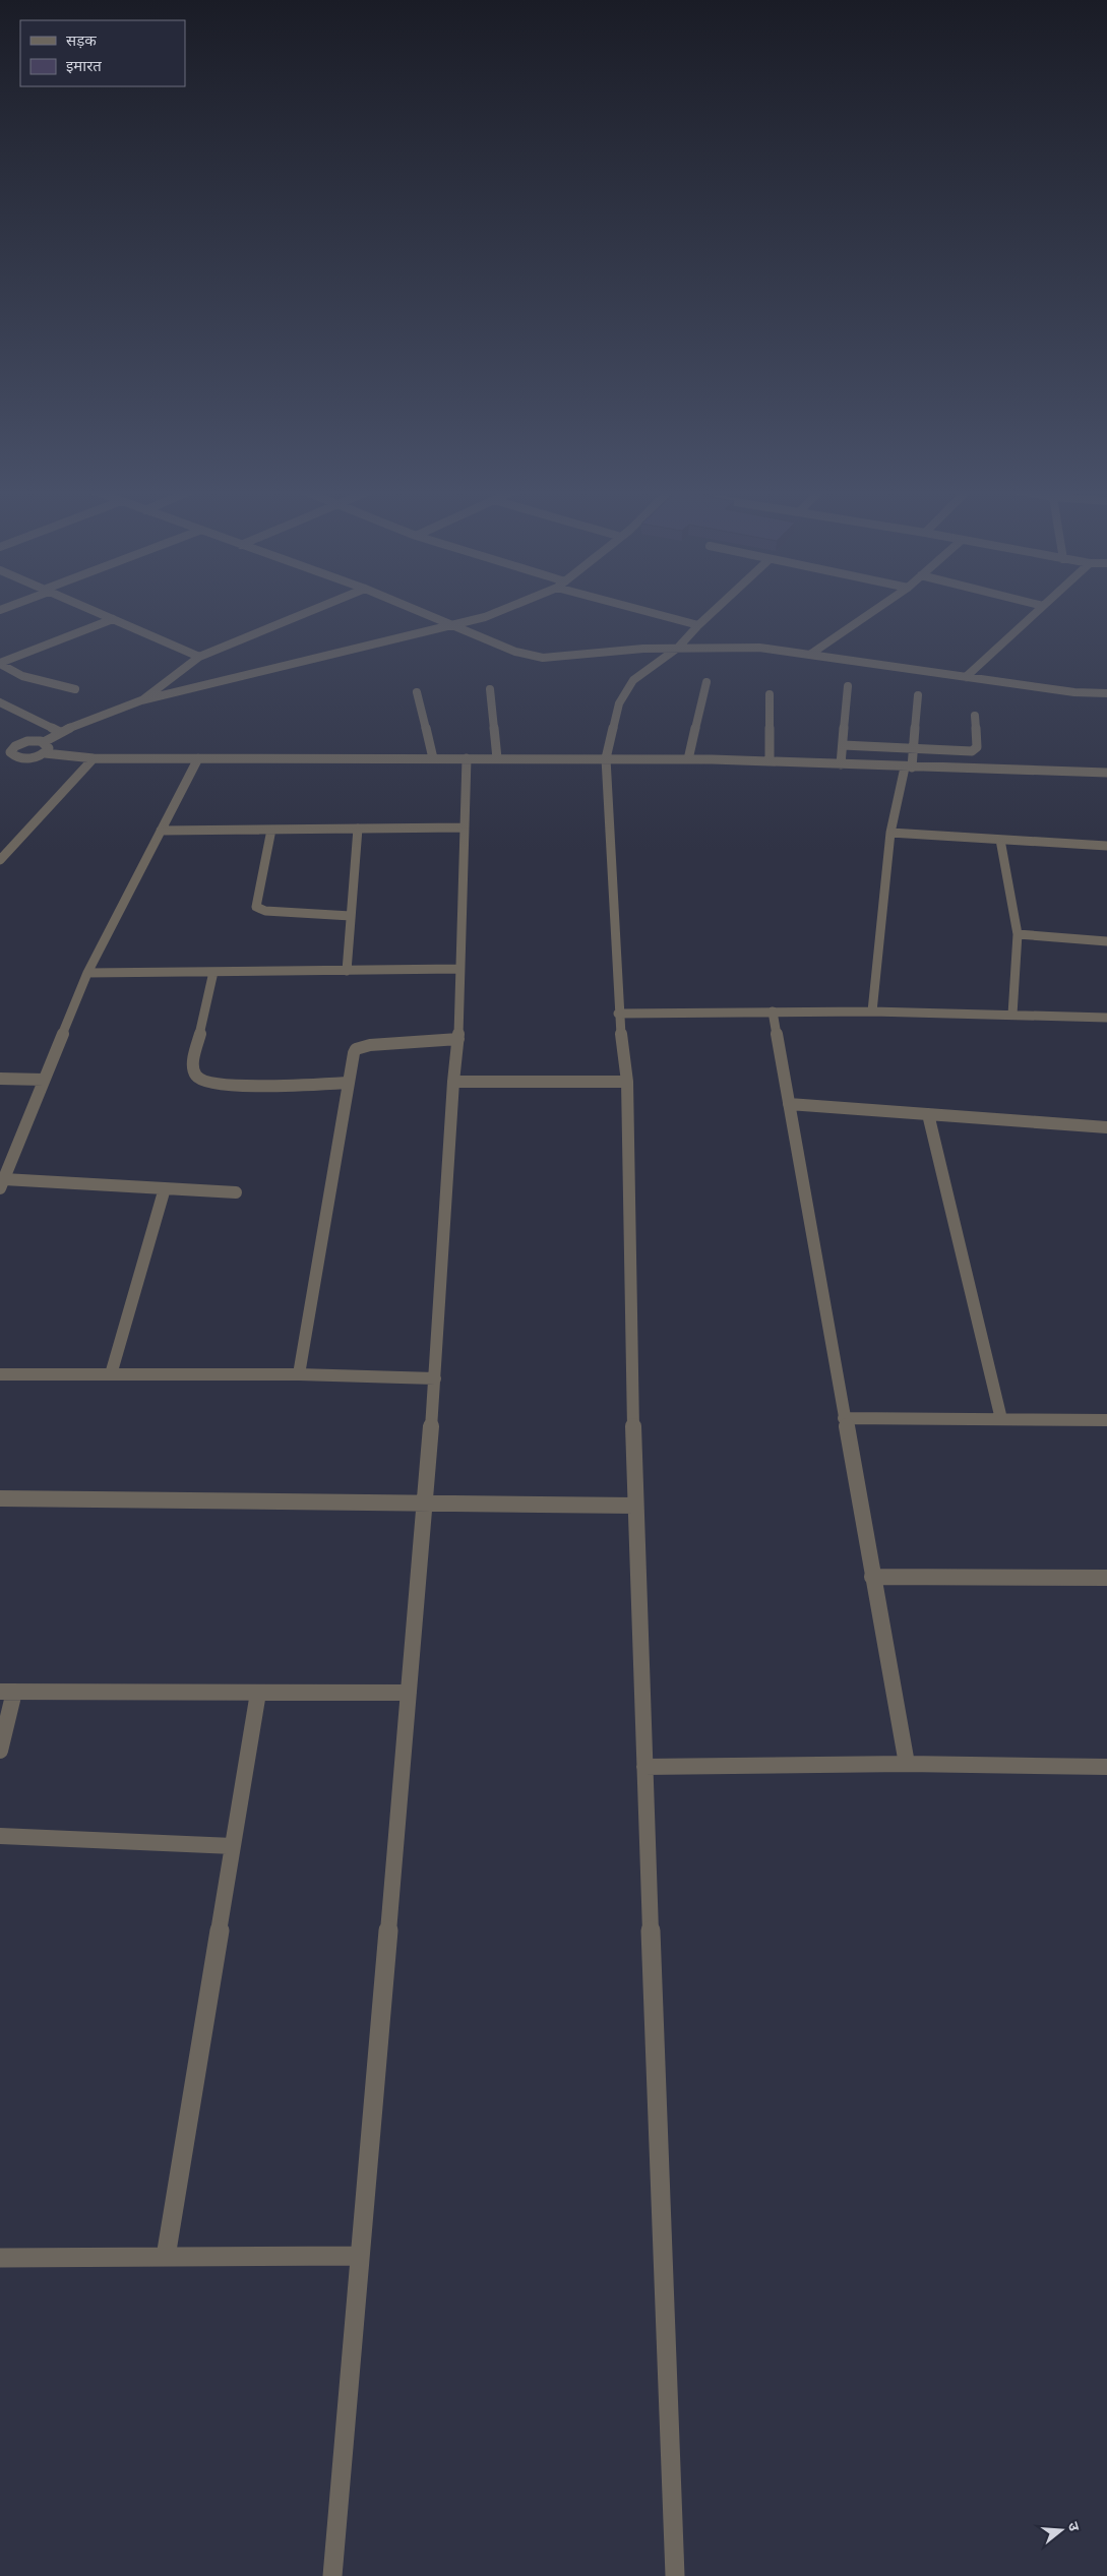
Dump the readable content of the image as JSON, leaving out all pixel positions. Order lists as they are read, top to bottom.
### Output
{
  "legend": ["सड़क", "इमारत"],
  "north": "right"
}
